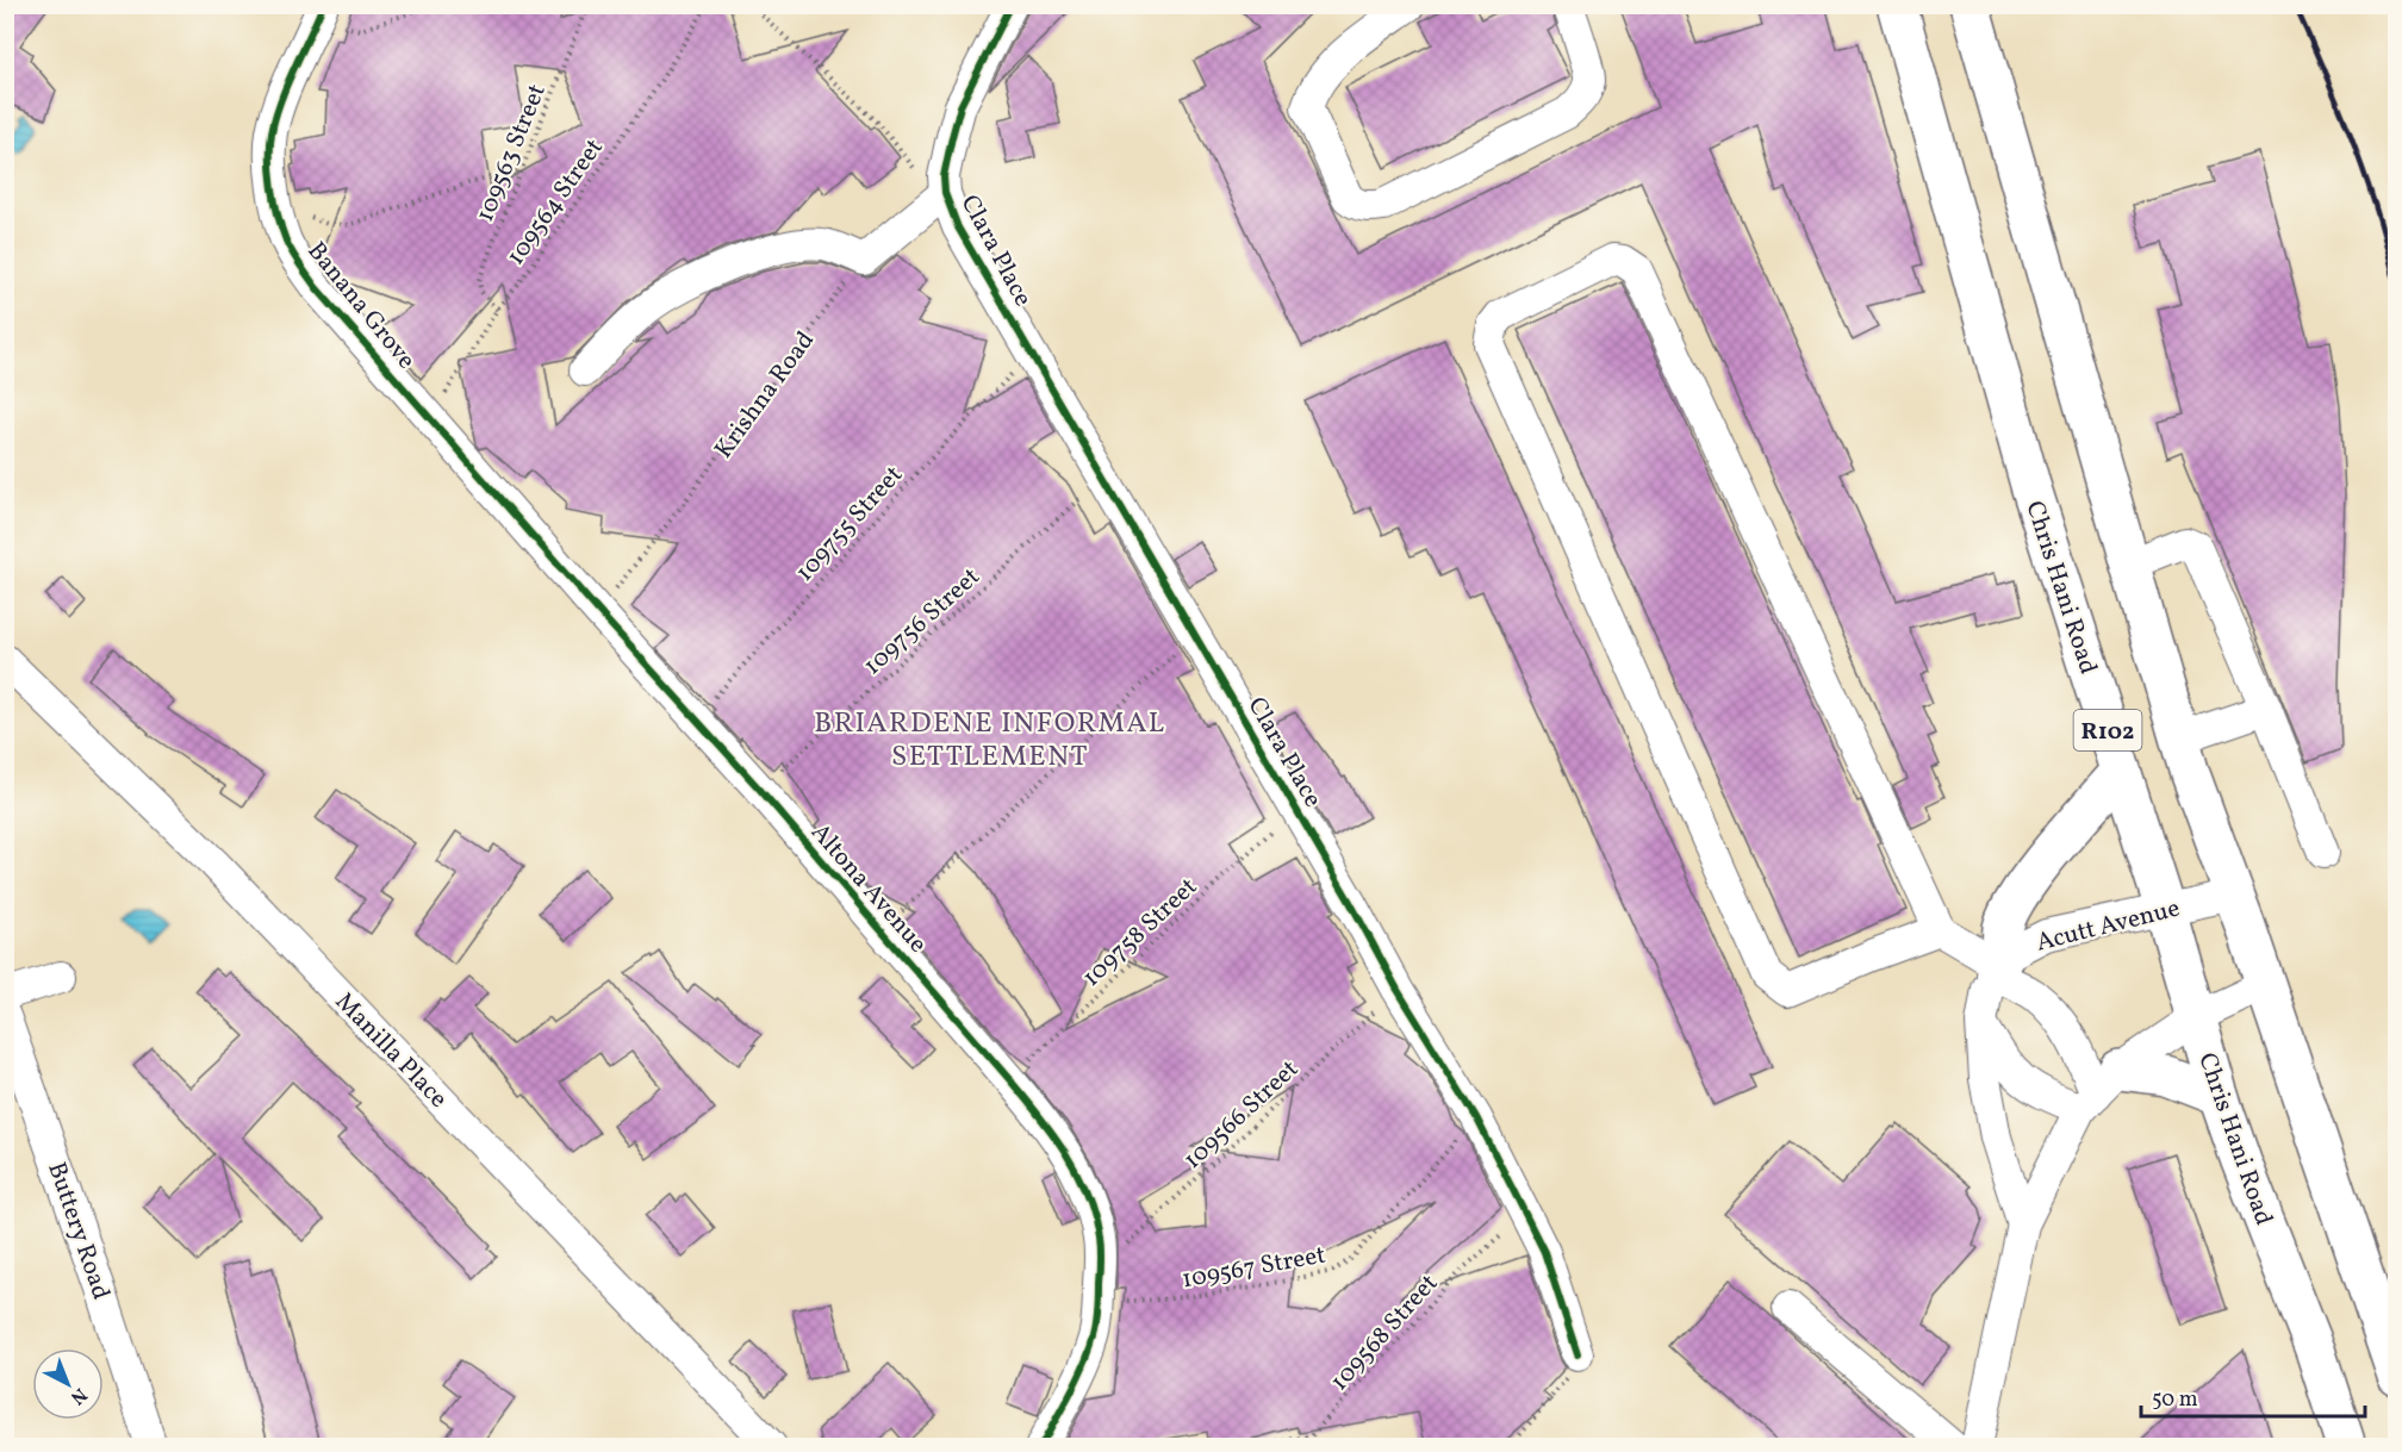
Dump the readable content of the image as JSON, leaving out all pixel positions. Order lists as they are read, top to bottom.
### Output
{
  "streets": {
    "main road": ["Chris Hani Road", "R102"],
    "street": [
      "Clara Place",
      "Banana Grove",
      "Altona Avenue",
      "Acutt Avenue",
      "Manilla Place",
      "Buttery Road"
    ],
    "path": [
      "109563 Street",
      "109564 Street",
      "Krishna Road",
      "109755 Street",
      "109756 Street",
      "109758 Street",
      "109566 Street",
      "109567 Street",
      "109568 Street"
    ]
  },
  "crossings": [
    ["109563 Street", "109564 Street"],
    ["109564 Street", "Banana Grove"],
    ["109564 Street", "Altona Avenue"],
    ["Clara Place", "109755 Street"],
    ["Clara Place", "109756 Street"],
    ["Clara Place", "109758 Street"],
    ["Clara Place", "109566 Street"],
    ["Clara Place", "109567 Street"],
    ["Clara Place", "109568 Street"],
    ["Banana Grove", "Altona Avenue"],
    ["Krishna Road", "Altona Avenue"],
    ["109755 Street", "Altona Avenue"],
    ["Chris Hani Road", "Acutt Avenue"],
    ["109756 Street", "Altona Avenue"],
    ["R102", "Acutt Avenue"],
    ["Altona Avenue", "109758 Street"],
    ["Altona Avenue", "109566 Street"],
    ["Altona Avenue", "109567 Street"]
  ],
  "districts": ["BRIARDENE INFORMAL SETTLEMENT"],
  "scale_bar": "50 m",
  "north": "bottom right"
}
